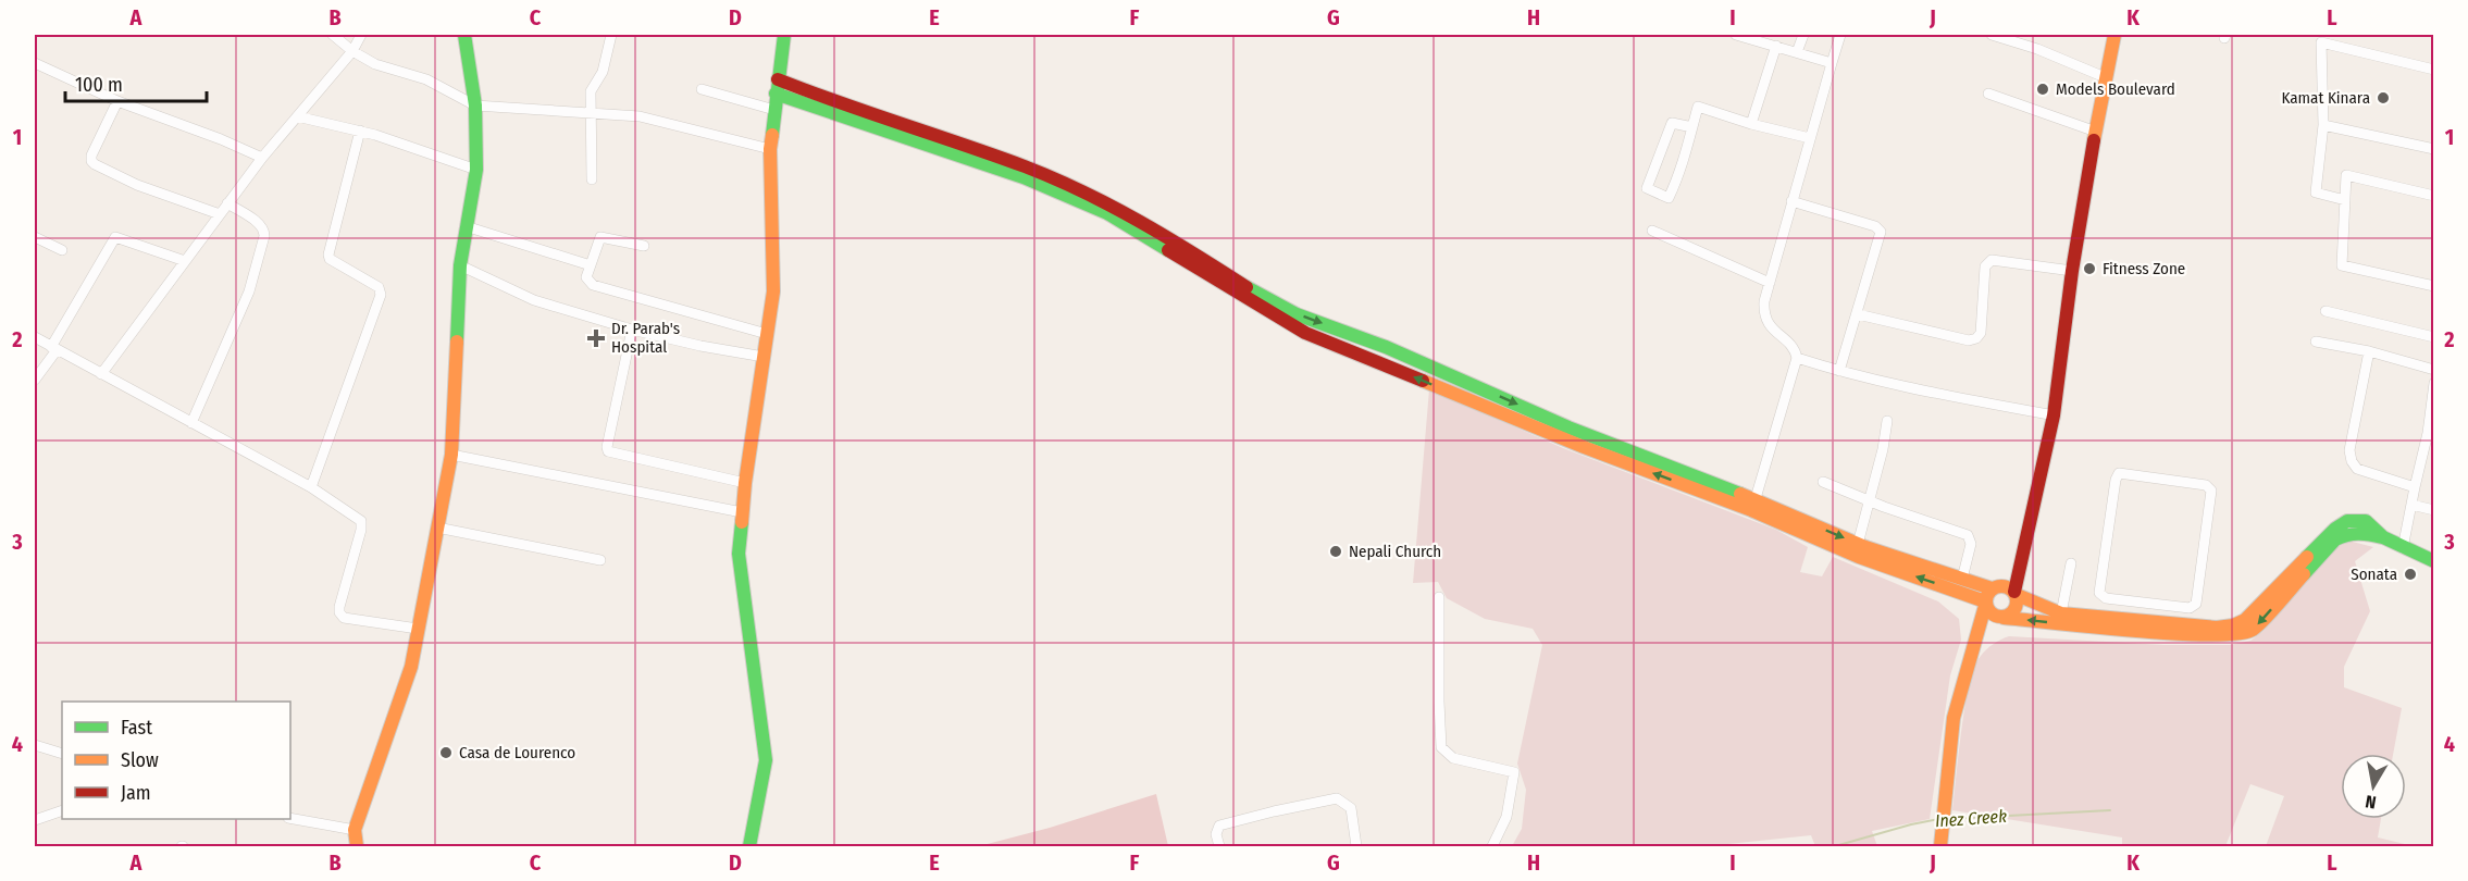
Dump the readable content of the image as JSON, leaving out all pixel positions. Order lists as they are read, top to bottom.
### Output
{
  "water": ["Inez Creek"],
  "places": {
    "other": [
      "Models Boulevard",
      "Kamat Kinara",
      "Fitness Zone",
      "Nepali Church",
      "Sonata",
      "Casa de Lourenco"
    ],
    "health": ["Dr. Parab's Hospital"]
  },
  "legend": ["Fast", "Slow", "Jam"],
  "scale_bar": "100 m",
  "north": "bottom",
  "grid": {
    "columns": [
      "A",
      "B",
      "C",
      "D",
      "E",
      "F",
      "G",
      "H",
      "I",
      "J",
      "K",
      "L"
    ],
    "rows": [
      "1",
      "2",
      "3",
      "4"
    ]
  }
}
